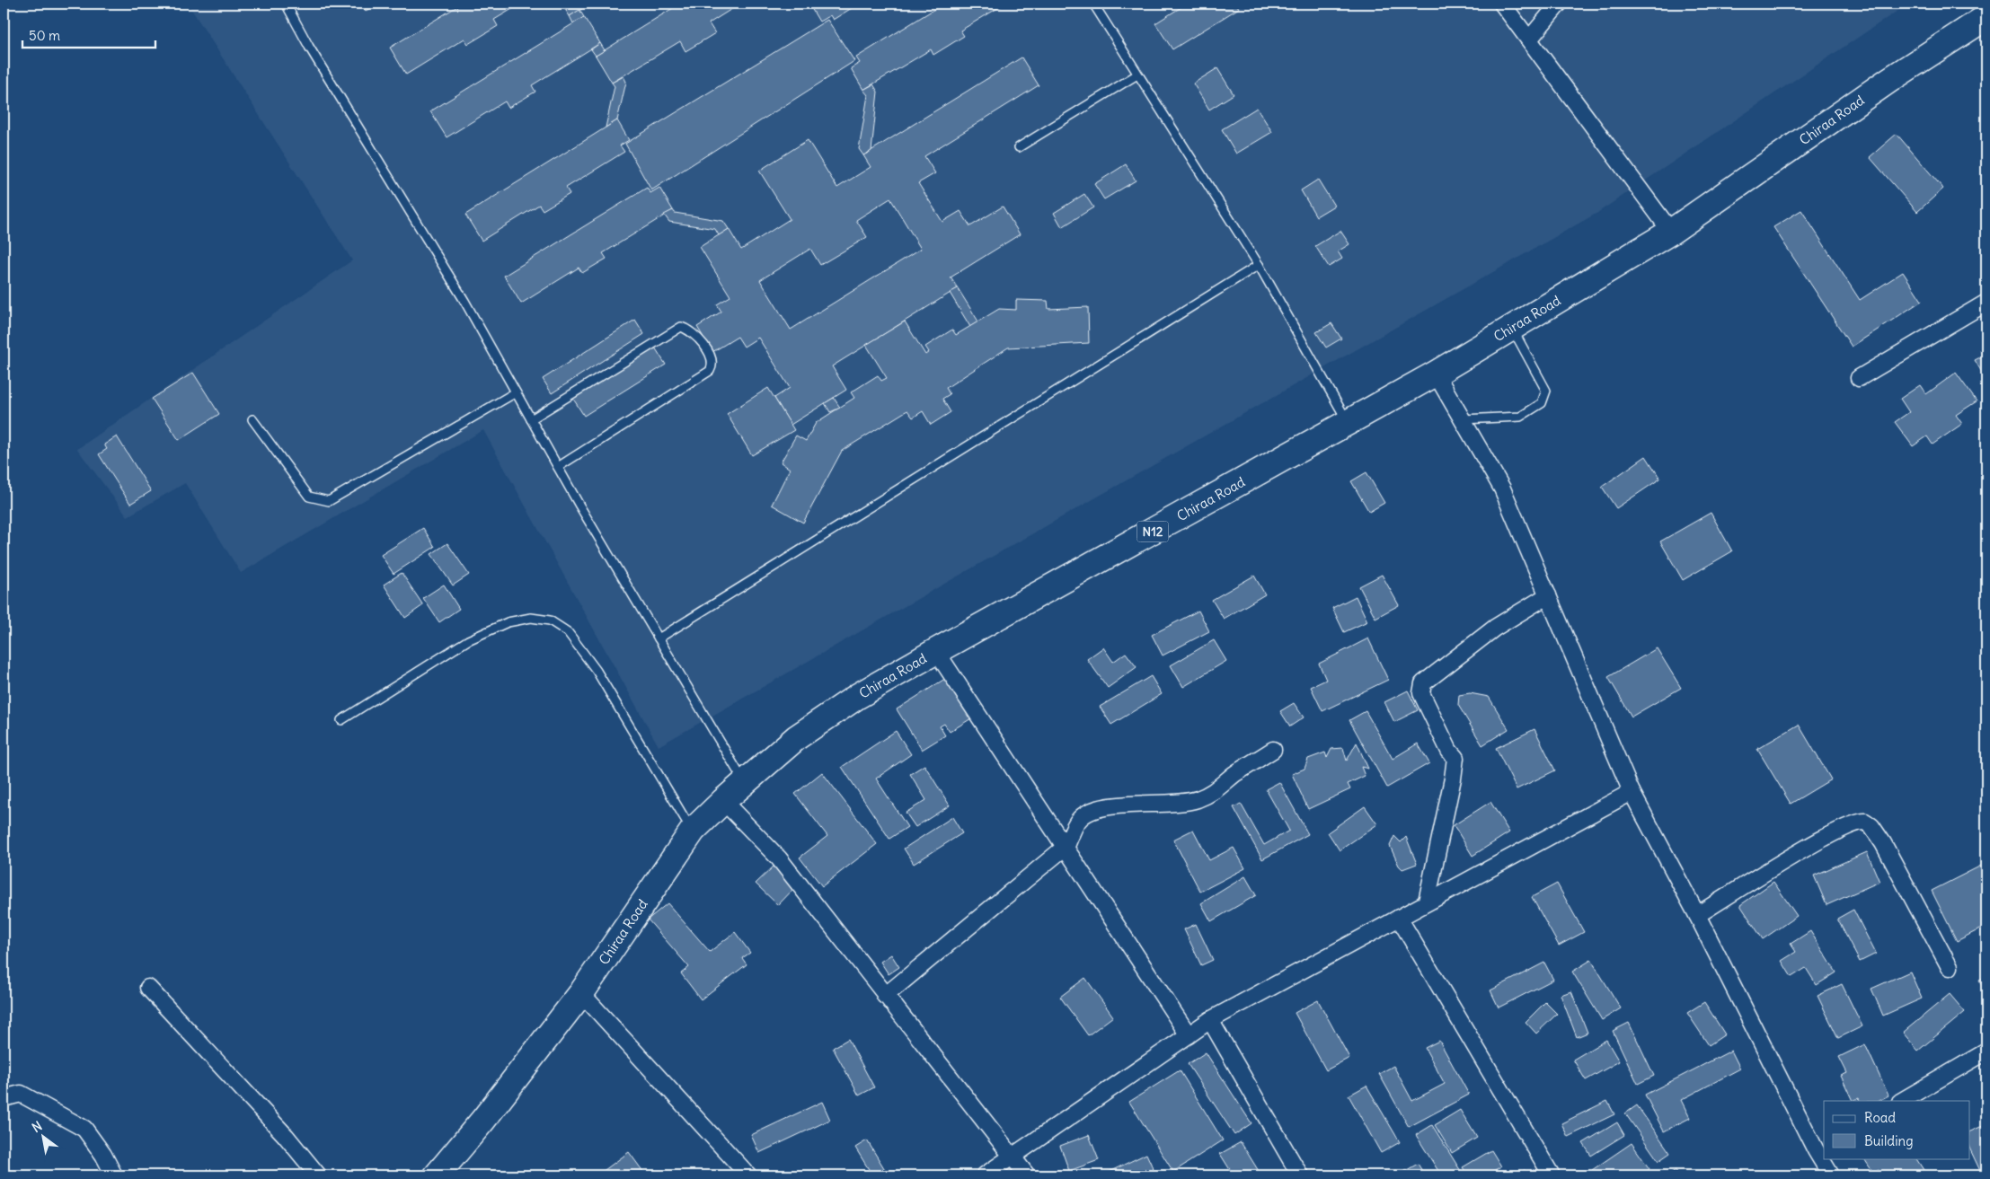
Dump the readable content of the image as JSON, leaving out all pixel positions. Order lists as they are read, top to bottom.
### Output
{
  "streets": {
    "highway": ["Chiraa Road", "N12"]
  },
  "legend": ["Road", "Building"],
  "scale_bar": "50 m",
  "north": "top left"
}
